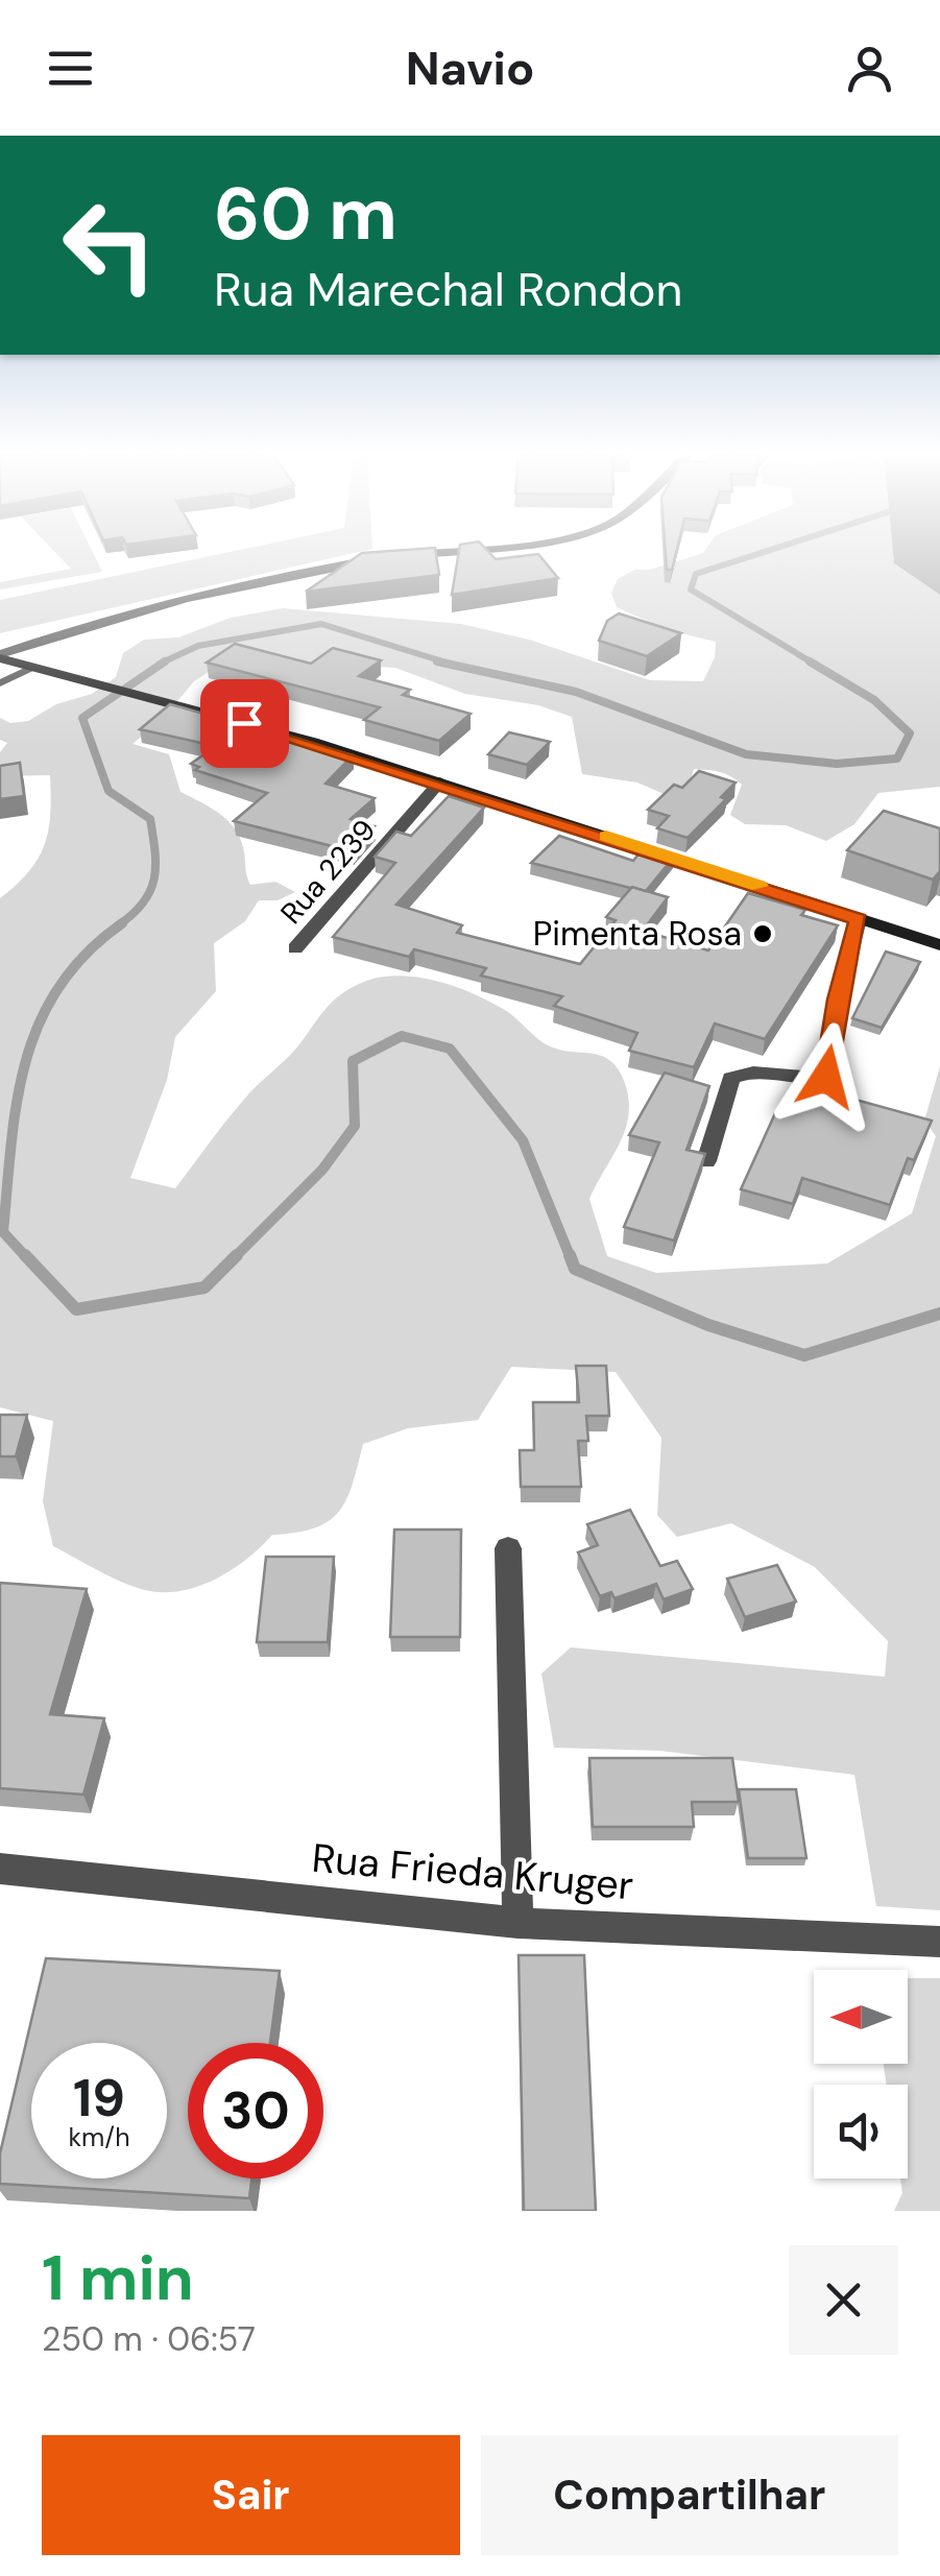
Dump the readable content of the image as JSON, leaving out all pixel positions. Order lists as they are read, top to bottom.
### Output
{
  "streets": {
    "street": ["Rua 2239", "Rua Frieda Kruger"]
  },
  "places": ["Pimenta Rosa"],
  "north": "left",
  "page": {
    "header": "Navio",
    "turn": ["60 m", "Rua Marechal Rondon"],
    "speed": "19 km/h",
    "limit": "30",
    "heading": ["1 min", "250 m · 06:57"],
    "buttons": ["Sair", "Compartilhar"]
  }
}
